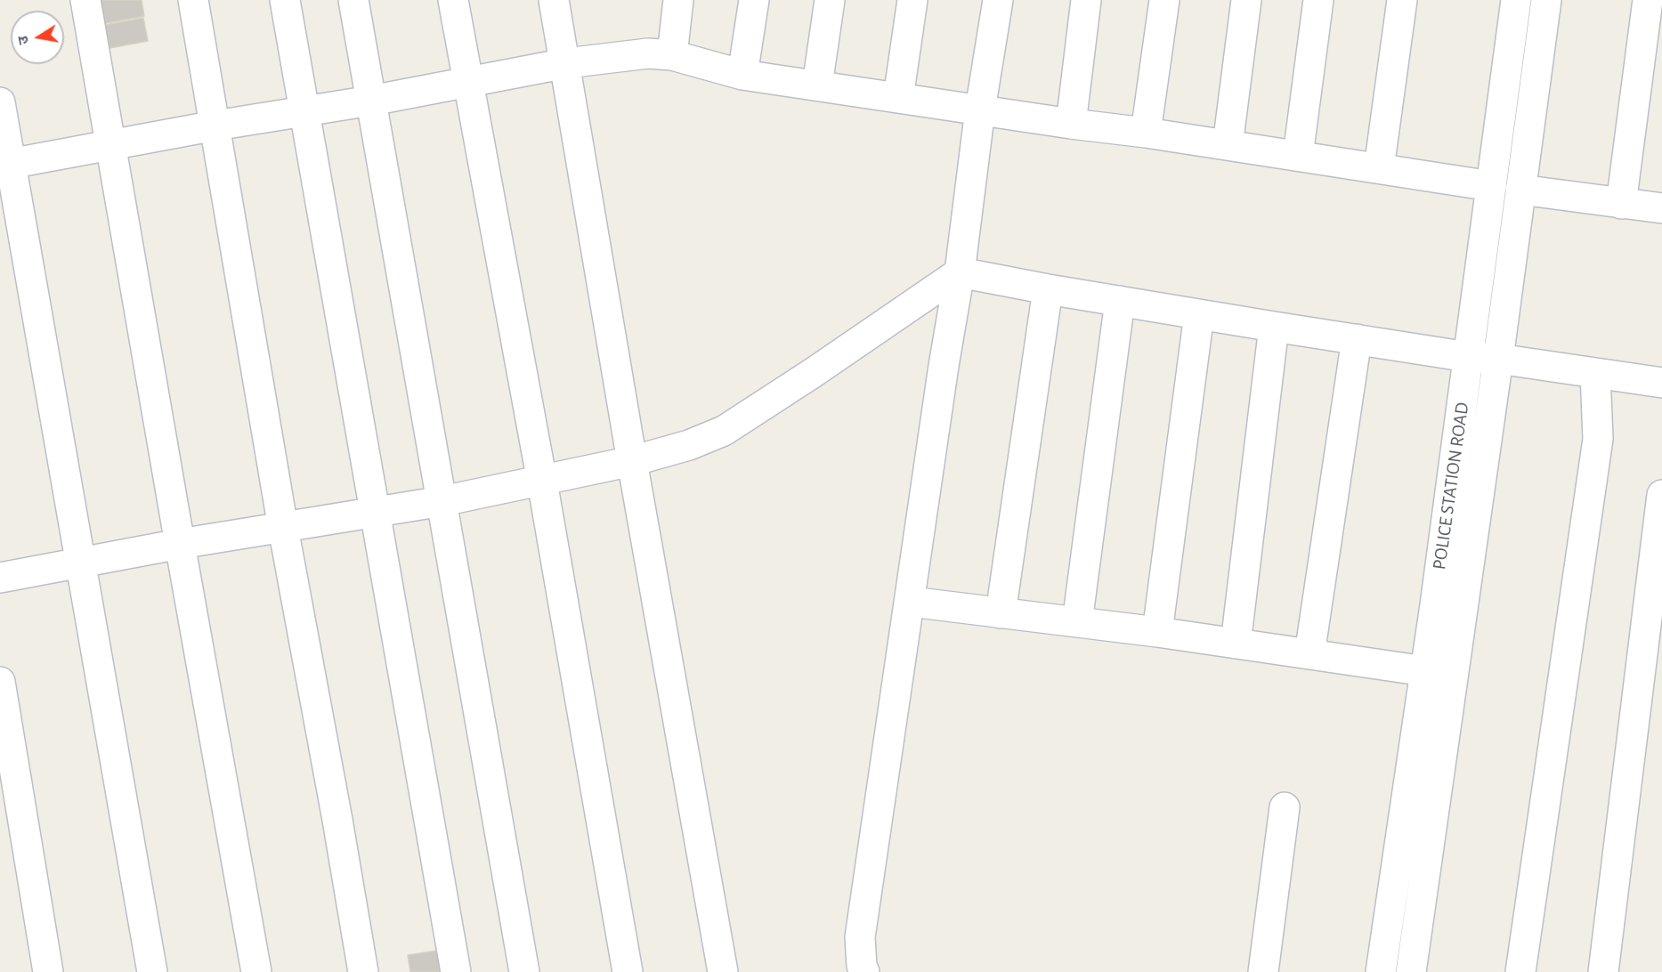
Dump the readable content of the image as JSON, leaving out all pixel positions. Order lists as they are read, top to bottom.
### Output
{
  "streets": {
    "street": ["POLICE STATION ROAD"]
  },
  "north": "left"
}
